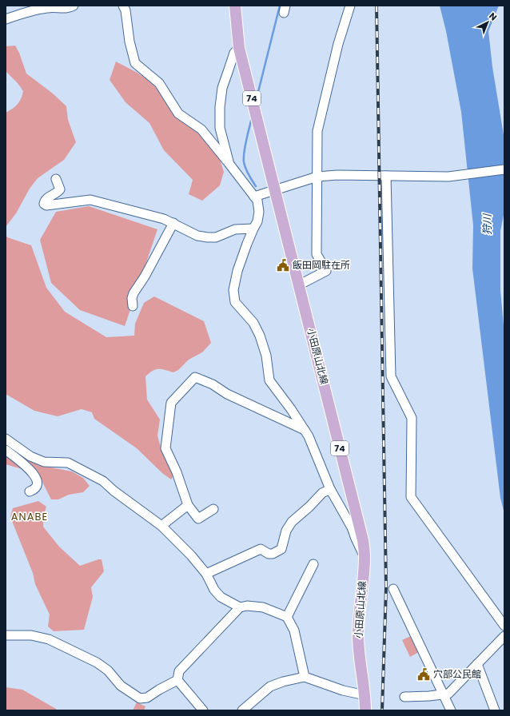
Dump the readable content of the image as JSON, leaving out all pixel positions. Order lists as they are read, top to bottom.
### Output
{
  "streets": {
    "main road": ["74", "小田原山北線"]
  },
  "districts": ["ANABE"],
  "water": ["狩川"],
  "places": {
    "public building": ["飯田岡駐在所", "穴部公民館"]
  },
  "north": "top right"
}
